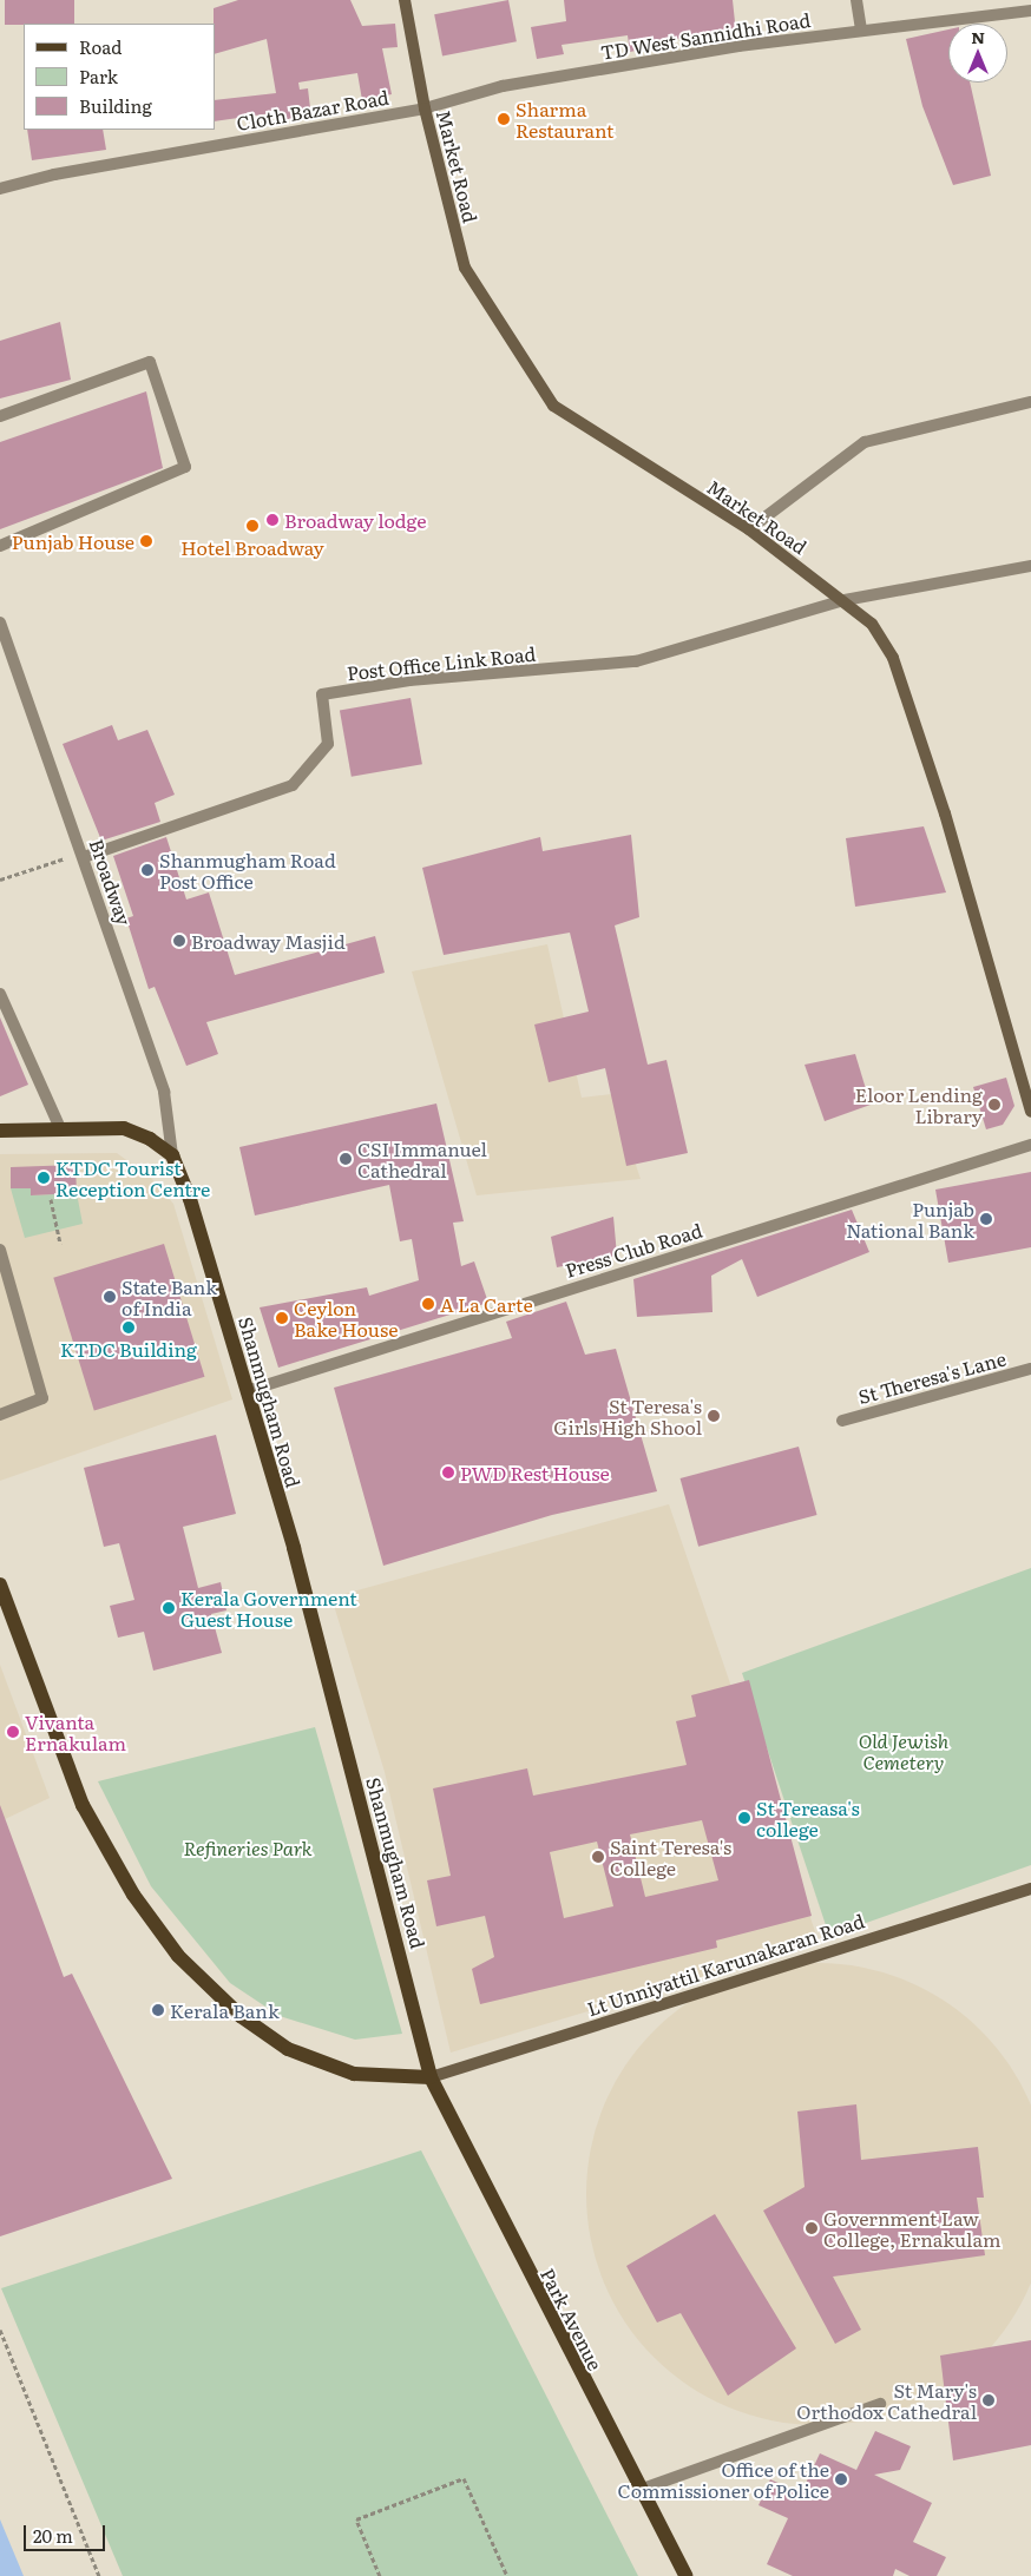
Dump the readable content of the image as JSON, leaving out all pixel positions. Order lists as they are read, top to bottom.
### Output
{
  "streets": {
    "main road": ["Shanmugham Road", "Park Avenue"],
    "street": [
      "TD West Sannidhi Road",
      "Cloth Bazar Road",
      "Market Road",
      "Post Office Link Road",
      "Broadway",
      "Press Club Road",
      "St Theresa's Lane",
      "Lt Unniyattil Karunakaran Road"
    ]
  },
  "crossings": [
    ["TD West Sannidhi Road", "Cloth Bazar Road"],
    ["TD West Sannidhi Road", "Market Road"],
    ["Cloth Bazar Road", "Market Road"],
    ["Market Road", "Post Office Link Road"],
    ["Post Office Link Road", "Broadway"],
    ["Broadway", "Shanmugham Road"],
    ["Press Club Road", "Shanmugham Road"],
    ["Shanmugham Road", "Lt Unniyattil Karunakaran Road"],
    ["Shanmugham Road", "Park Avenue"],
    ["Lt Unniyattil Karunakaran Road", "Park Avenue"]
  ],
  "parks": ["Old Jewish Cemetery", "Refineries Park"],
  "places": [
    "Sharma Restaurant",
    "Broadway lodge",
    "Hotel Broadway",
    "Punjab House",
    "Shanmugham Road Post Office",
    "Broadway Masjid",
    "Eloor Lending Library",
    "CSI Immanuel Cathedral",
    "KTDC Tourist Reception Centre",
    "Punjab National Bank",
    "State Bank of India",
    "A La Carte",
    "Ceylon Bake House",
    "KTDC Building",
    "St Teresa's Girls High Shool",
    "PWD Rest House",
    "Kerala Government Guest House",
    "Vivanta Ernakulam",
    "St Tereasa's college",
    "Saint Teresa's College",
    "Kerala Bank",
    "Government Law College, Ernakulam",
    "St Mary's Orthodox Cathedral",
    "Office of the Commissioner of Police"
  ],
  "legend": ["Road", "Park", "Building"],
  "scale_bar": "20 m",
  "north": "top"
}
